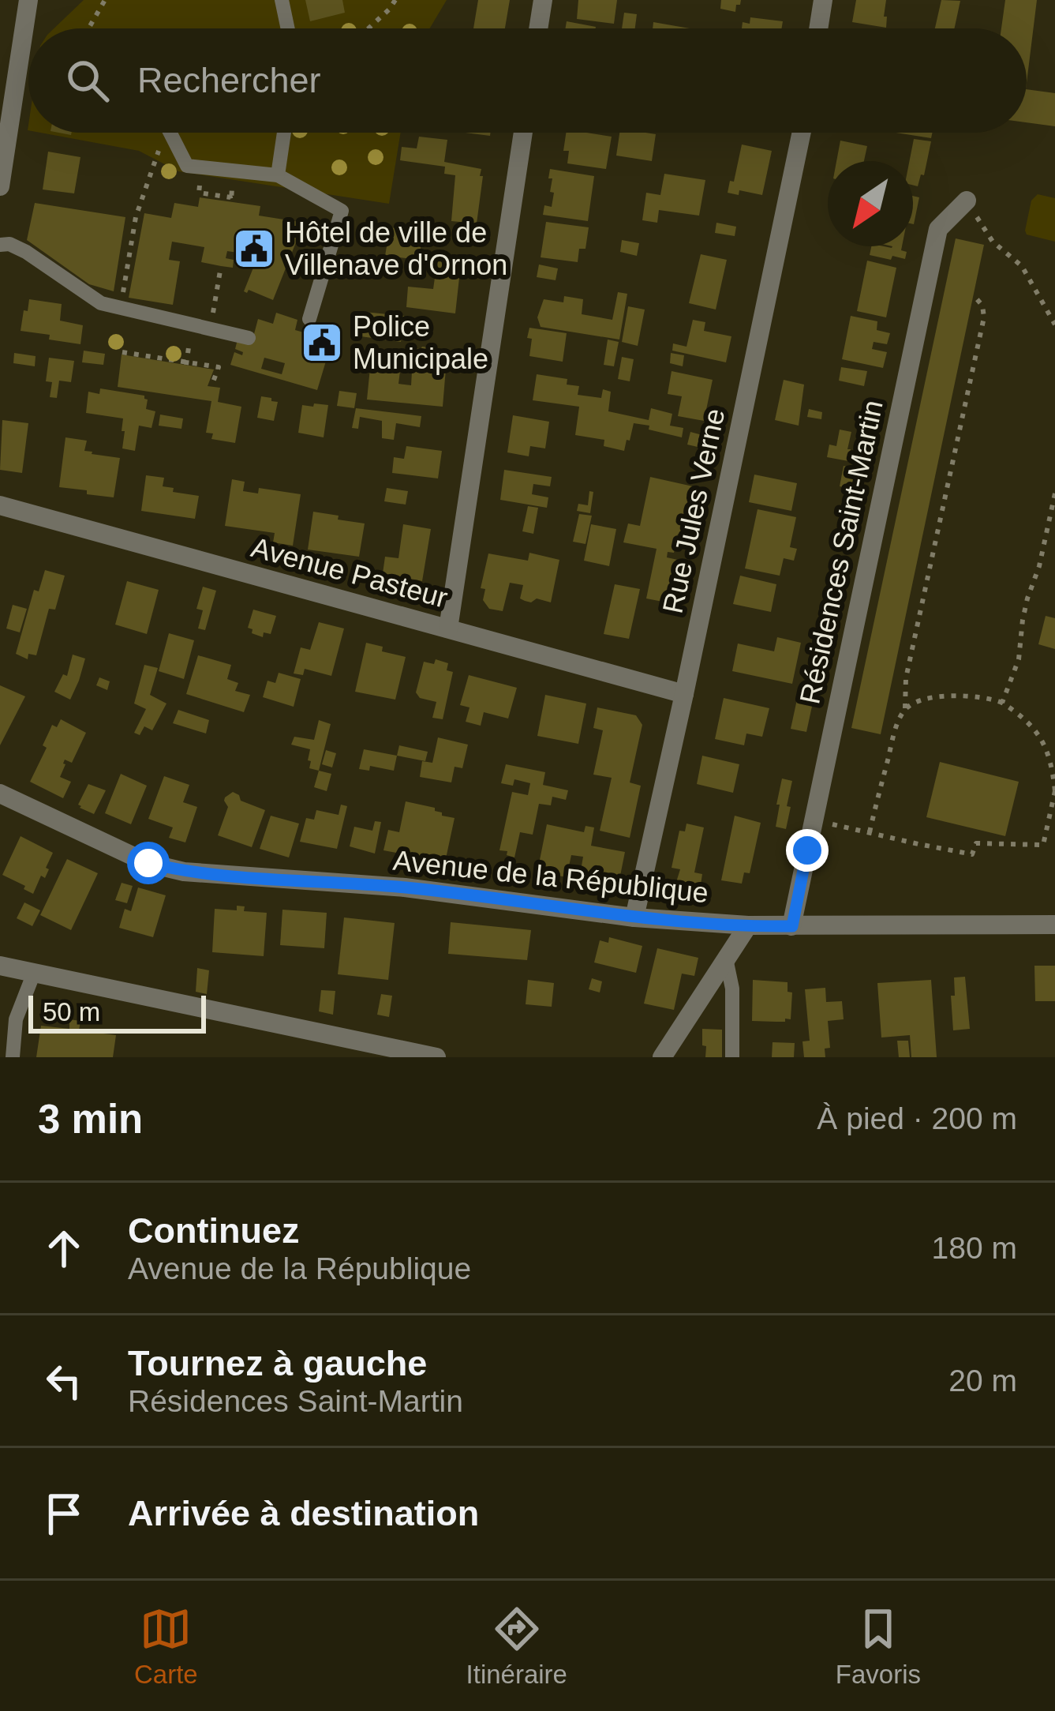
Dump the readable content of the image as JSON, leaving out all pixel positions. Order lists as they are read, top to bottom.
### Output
{
  "streets": {
    "street": [
      "Rue Jules Verne",
      "Résidences Saint-Martin",
      "Avenue Pasteur",
      "Avenue de la République"
    ]
  },
  "crossings": [
    ["Rue Jules Verne", "Avenue Pasteur"],
    ["Rue Jules Verne", "Avenue de la République"],
    ["Résidences Saint-Martin", "Avenue de la République"]
  ],
  "places": {
    "public building": ["Hôtel de ville de Villenave d'Ornon", "Police Municipale"]
  },
  "scale_bar": "50 m",
  "north": "bottom left",
  "page": {
    "search": "Rechercher",
    "scale": "50 m",
    "heading": ["3 min", "À pied · 200 m"],
    "list": [
      ["Continuez", "Avenue de la République", "180 m"],
      ["Tournez à gauche", "Résidences Saint-Martin", "20 m"],
      "Arrivée à destination"
    ],
    "nav": ["Carte", "Itinéraire", "Favoris"]
  }
}
